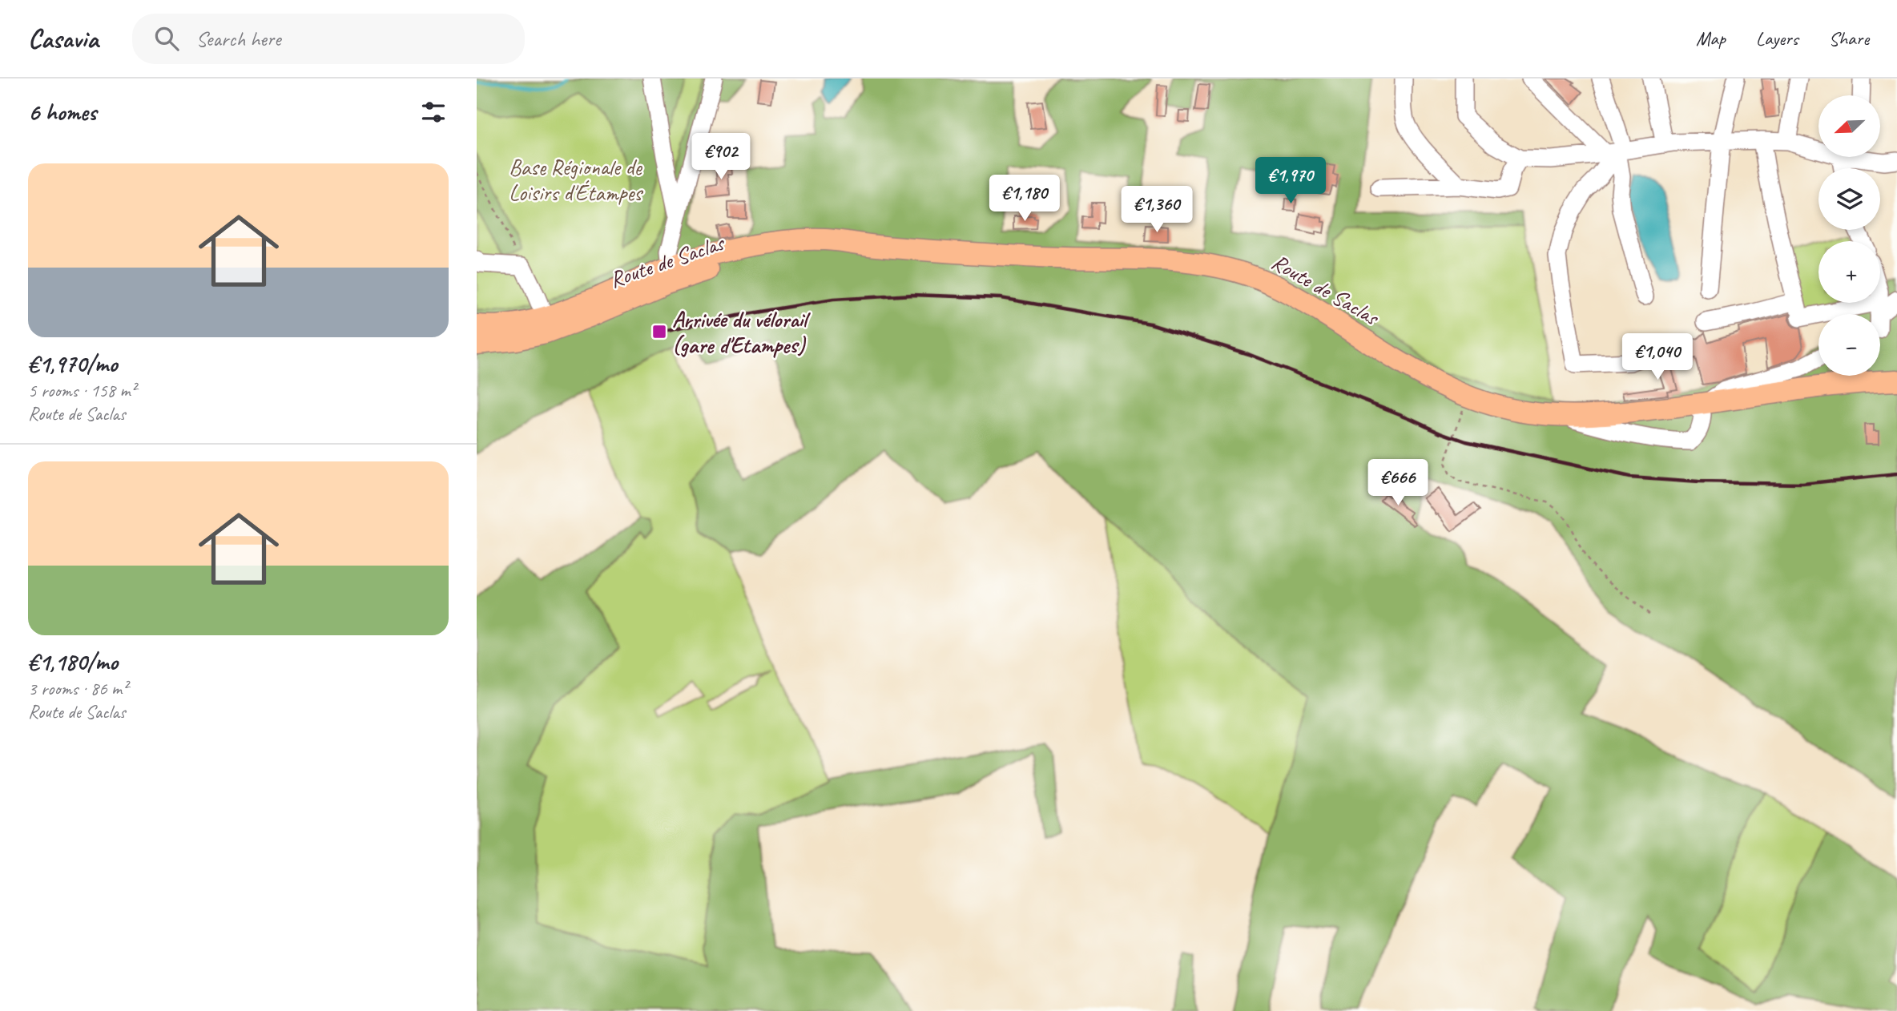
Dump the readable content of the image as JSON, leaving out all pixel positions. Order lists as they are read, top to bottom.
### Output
{
  "streets": {
    "main road": ["Route de Saclas"]
  },
  "parks": ["Base Régionale de Loisirs d'Étampes"],
  "places": {
    "transit": ["Arrivée du vélorail (gare d'Etampes)"]
  },
  "north": "bottom left",
  "page": {
    "header": "Casavia",
    "search": "Search here",
    "nav": ["Map", "Layers", "Share"],
    "heading": "6 homes",
    "map_buttons": ["+", "−"],
    "price": [
      "€902",
      "€1,970",
      "€1,180",
      "€1,360",
      "€1,040",
      "€666"
    ],
    "list": [
      {
        "name": "€1,970/mo",
        "note": "5 rooms · 158 m² · Route de Saclas"
      },
      {
        "name": "€1,180/mo",
        "note": "3 rooms · 86 m² · Route de Saclas"
      }
    ]
  }
}
